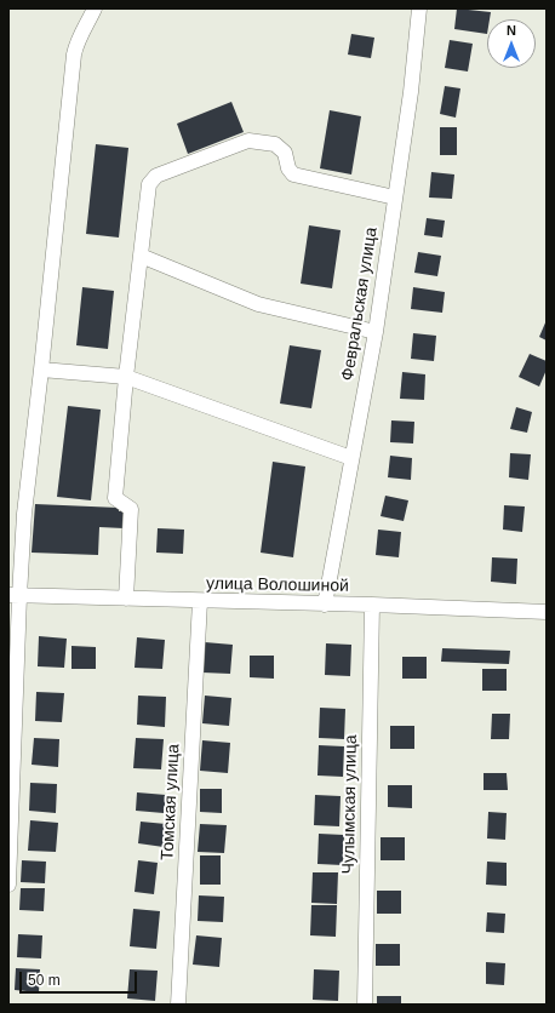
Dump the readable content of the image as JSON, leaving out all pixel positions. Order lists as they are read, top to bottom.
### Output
{
  "streets": {
    "street": [
      "Февральская улица",
      "улица Волошиной",
      "Томская улица",
      "Чулымская улица"
    ]
  },
  "crossings": [
    ["Февральская улица", "улица Волошиной"],
    ["улица Волошиной", "Томская улица"],
    ["улица Волошиной", "Чулымская улица"]
  ],
  "scale_bar": "50 m",
  "north": "top"
}
